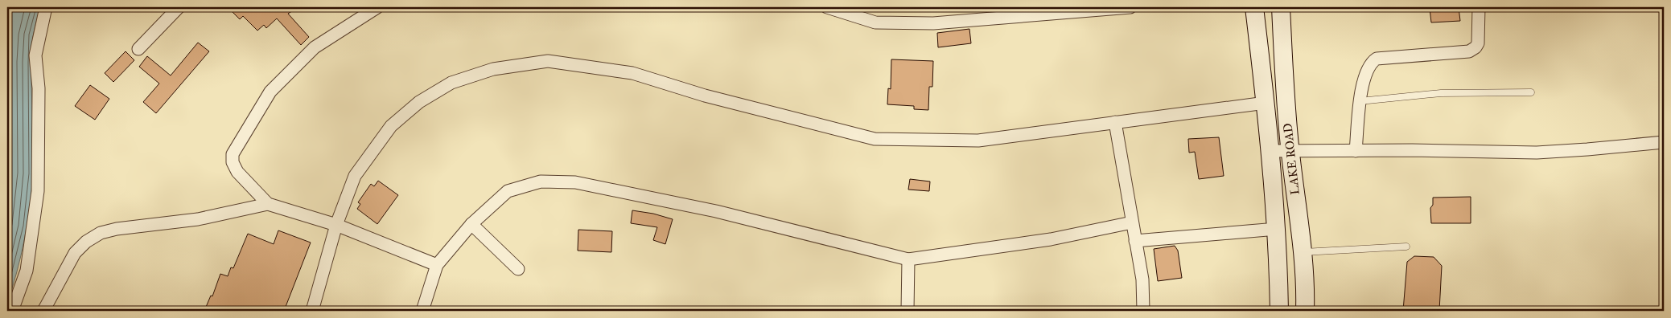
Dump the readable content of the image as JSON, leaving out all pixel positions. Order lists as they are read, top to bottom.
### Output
{
  "streets": {
    "main road": ["LAKE ROAD"]
  }
}
